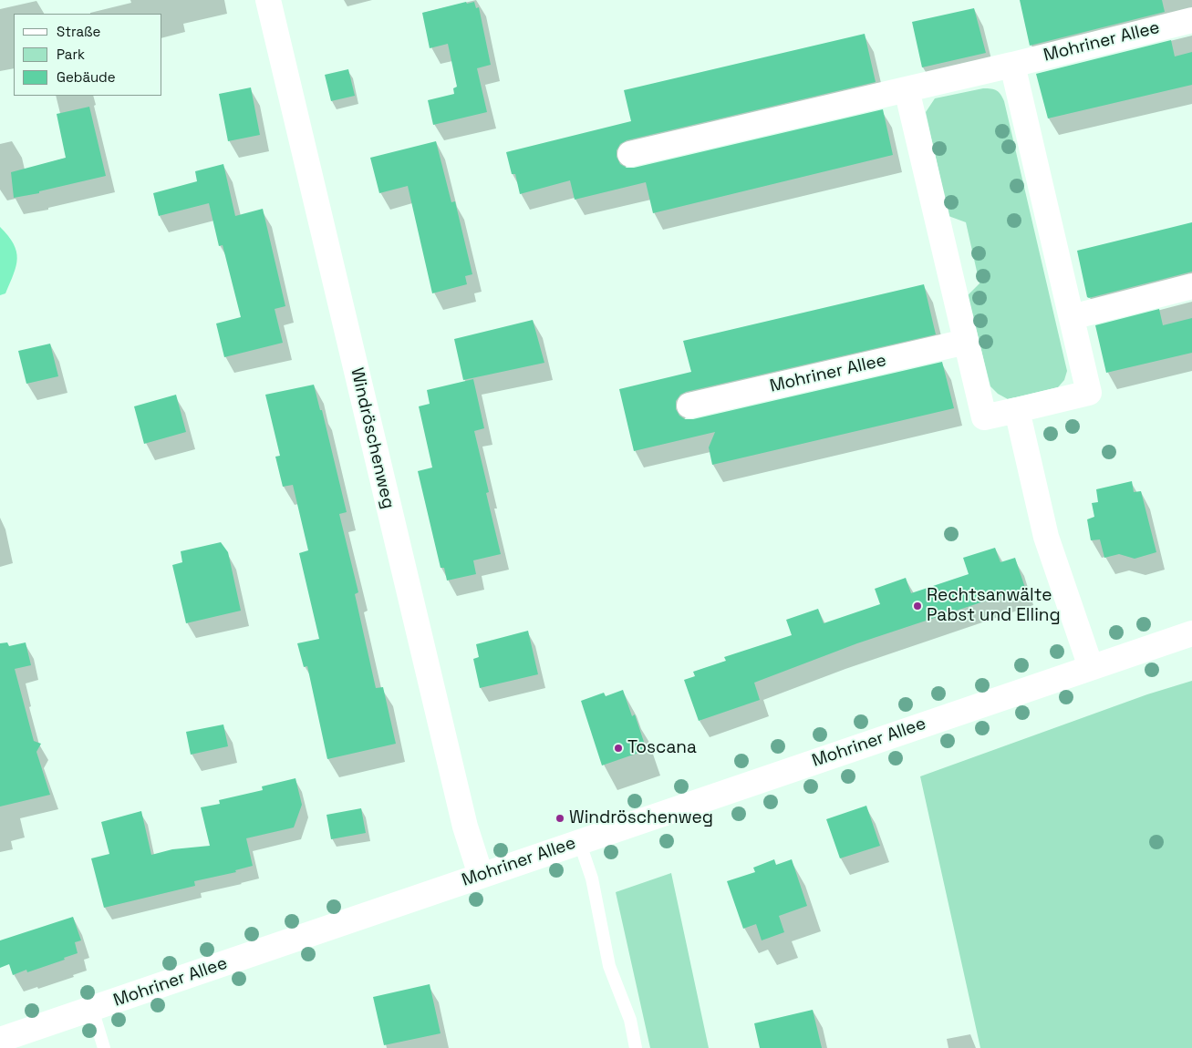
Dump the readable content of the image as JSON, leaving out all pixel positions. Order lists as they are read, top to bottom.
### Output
{
  "streets": {
    "street": ["Mohriner Allee", "Windröschenweg"]
  },
  "crossings": [
    ["Mohriner Allee", "Windröschenweg"]
  ],
  "places": ["Rechtsanwälte Pabst und Elling", "Toscana", "Windröschenweg"],
  "legend": ["Straße", "Park", "Gebäude"]
}
